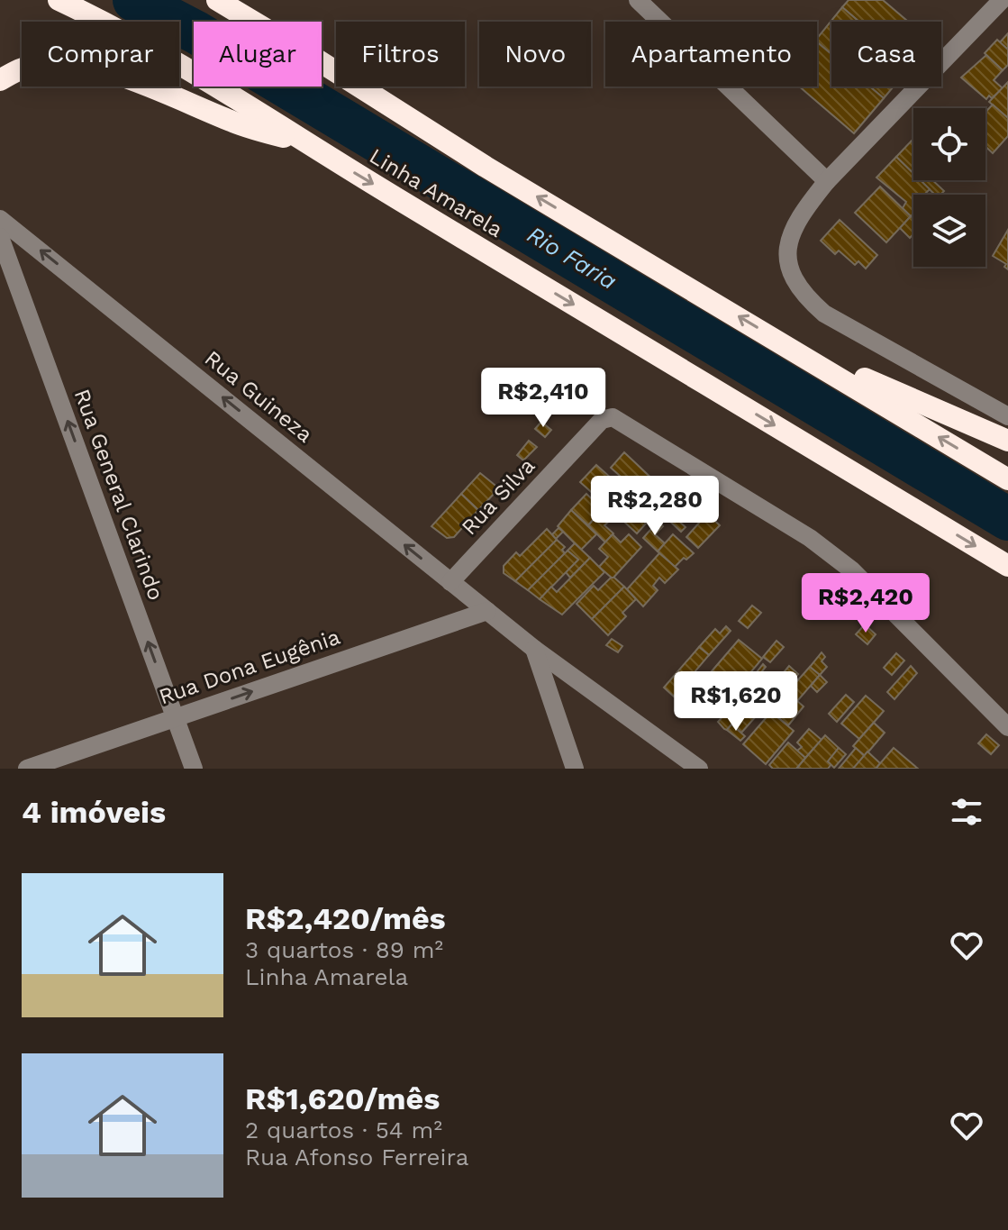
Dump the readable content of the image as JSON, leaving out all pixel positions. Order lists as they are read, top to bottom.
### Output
{
  "streets": {
    "highway": ["Linha Amarela"],
    "street": [
      "Rua Guineza",
      "Rua General Clarindo",
      "Rua Silva",
      "Rua Dona Eugênia"
    ]
  },
  "crossings": [
    ["Rua Guineza", "Rua Silva"],
    ["Rua Guineza", "Rua Dona Eugênia"],
    ["Rua General Clarindo", "Rua Dona Eugênia"]
  ],
  "one_way": ["Rua Guineza", "Rua General Clarindo", "Rua Dona Eugênia"],
  "water": ["Rio Faria"],
  "page": {
    "chip": [
      "Comprar",
      "Alugar",
      "Filtros",
      "Novo",
      "Apartamento",
      "Casa"
    ],
    "price": [
      "R$2,410",
      "R$2,280",
      "R$2,420",
      "R$1,620"
    ],
    "heading": "4 imóveis",
    "list": [
      {
        "name": "R$2,420/mês",
        "note": "3 quartos · 89 m² · Linha Amarela"
      },
      {
        "name": "R$1,620/mês",
        "note": "2 quartos · 54 m² · Rua Afonso Ferreira"
      }
    ]
  }
}
